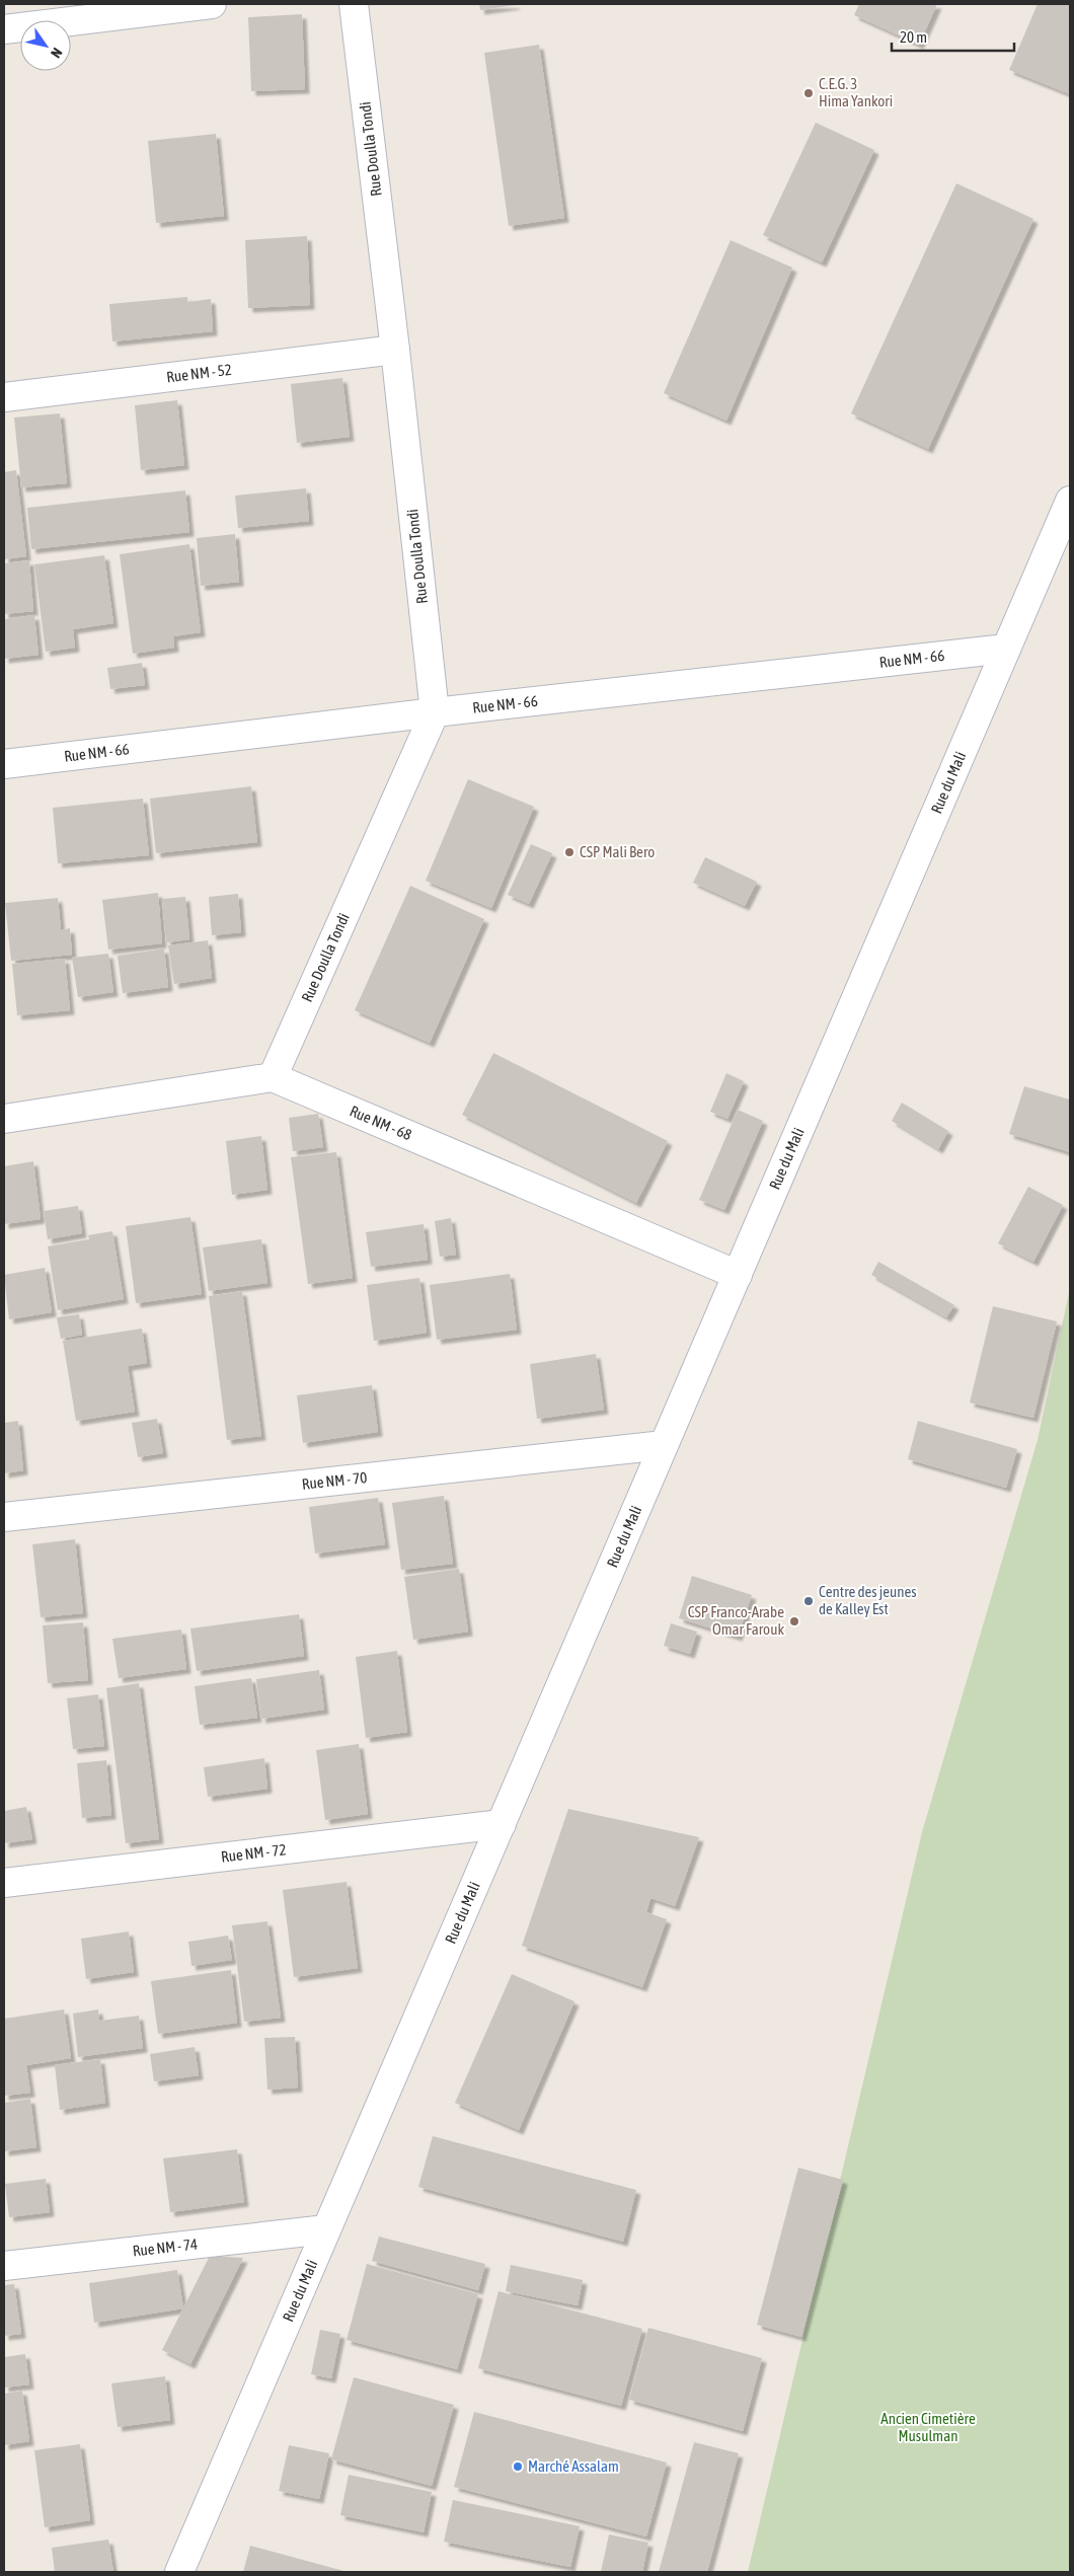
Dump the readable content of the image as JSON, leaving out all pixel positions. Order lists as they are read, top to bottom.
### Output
{
  "streets": {
    "street": [
      "Rue Doulla Tondi",
      "Rue NM - 52",
      "Rue NM - 66",
      "Rue du Mali",
      "Rue NM - 68",
      "Rue NM - 70",
      "Rue NM - 72",
      "Rue NM - 74"
    ]
  },
  "crossings": [
    ["Rue Doulla Tondi", "Rue NM - 52"],
    ["Rue Doulla Tondi", "Rue NM - 66"],
    ["Rue Doulla Tondi", "Rue NM - 68"],
    ["Rue NM - 66", "Rue du Mali"],
    ["Rue du Mali", "Rue NM - 68"],
    ["Rue du Mali", "Rue NM - 70"],
    ["Rue du Mali", "Rue NM - 72"],
    ["Rue du Mali", "Rue NM - 74"]
  ],
  "parks": ["Ancien Cimetière Musulman"],
  "places": [
    "C.E.G. 3 Hima Yankori",
    "CSP Mali Bero",
    "Centre des jeunes de Kalley Est",
    "CSP Franco-Arabe Omar Farouk",
    "Marché Assalam"
  ],
  "scale_bar": "20 m",
  "north": "bottom right"
}
